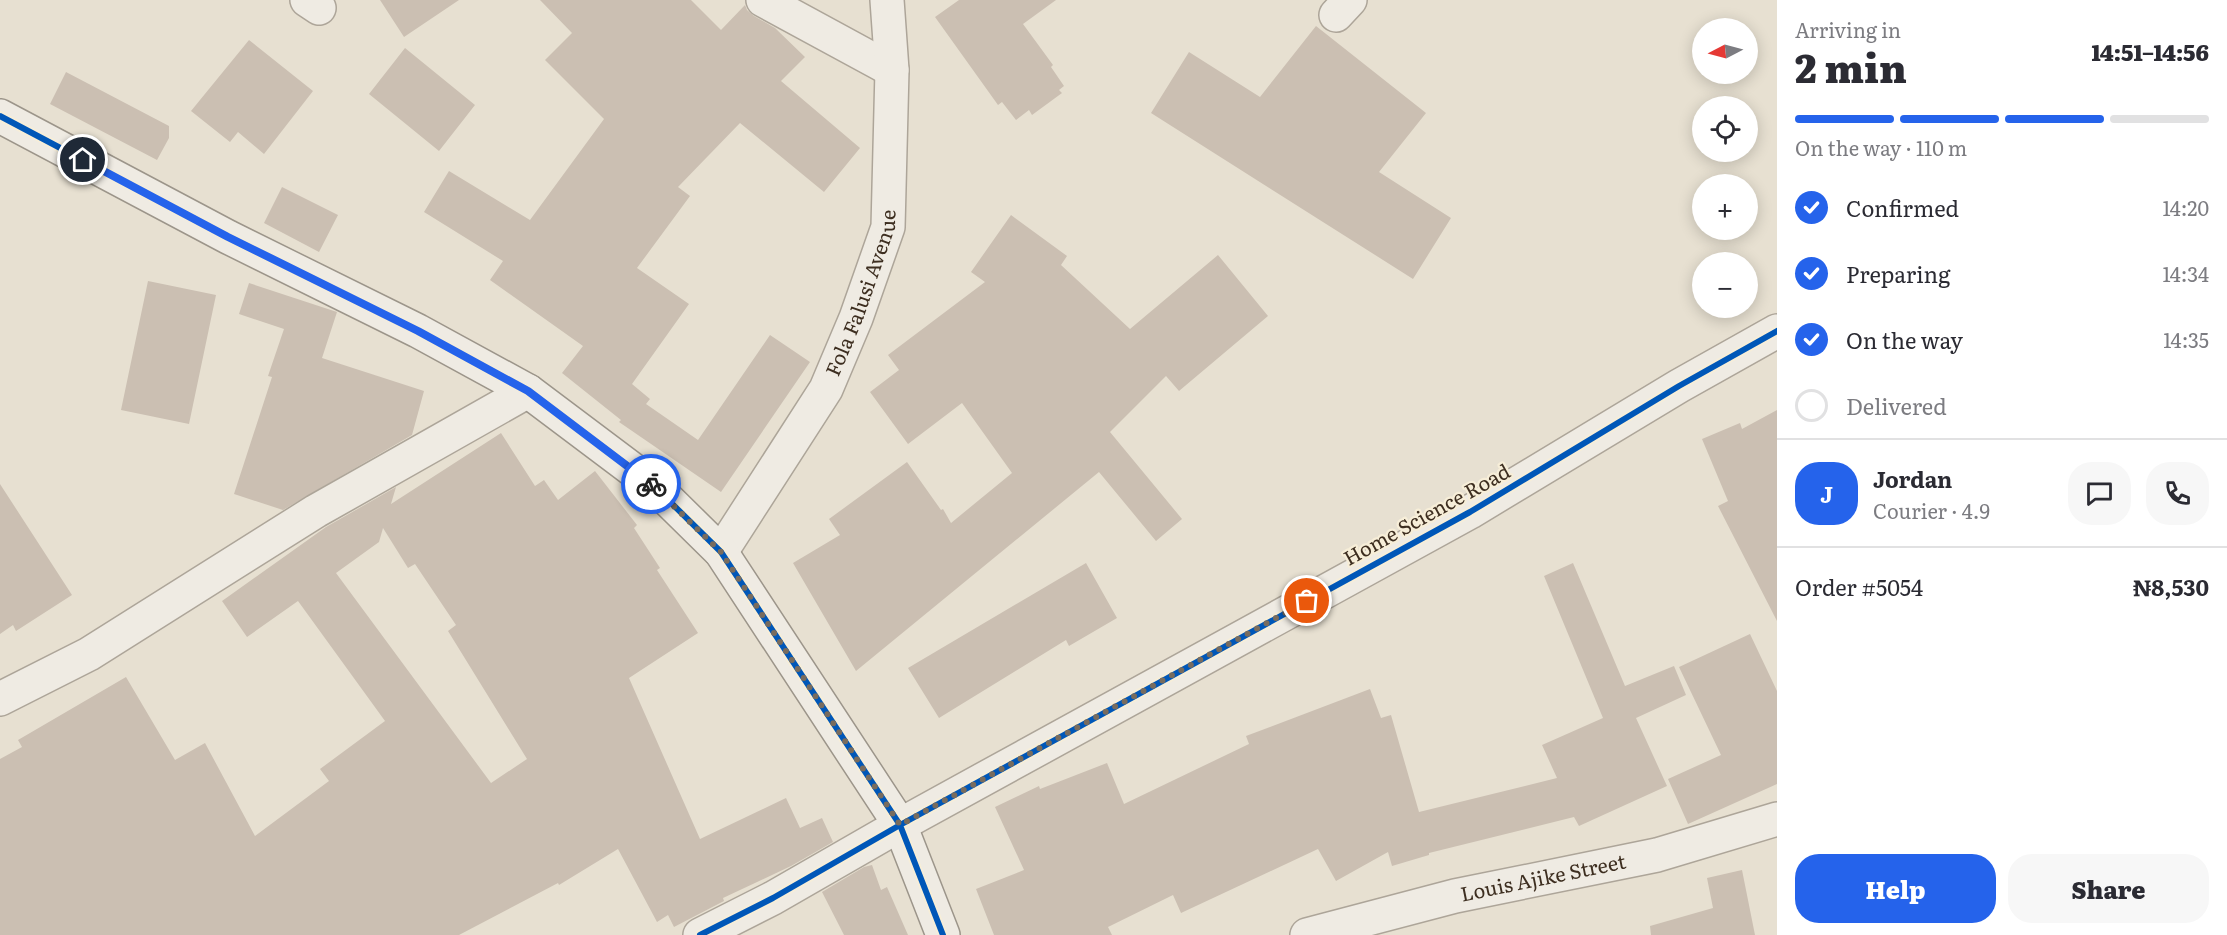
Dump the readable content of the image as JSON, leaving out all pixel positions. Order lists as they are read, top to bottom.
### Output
{
  "streets": {
    "street": ["Fola Falusi Avenue", "Home Science Road", "Louis Ajike Street"]
  },
  "north": "left",
  "page": {
    "heading": ["2 min", "Arriving in", "14:51–14:56"],
    "panel": [
      "Jordan",
      "Courier · 4.9",
      "Order #5054",
      "₦8,530"
    ],
    "map_buttons": ["+", "−"],
    "bar": "On the way · 110 m",
    "list": [
      ["Confirmed", "14:20"],
      ["Preparing", "14:34"],
      ["On the way", "14:35"],
      "Delivered"
    ],
    "round": "J",
    "buttons": ["Help", "Share"]
  }
}
